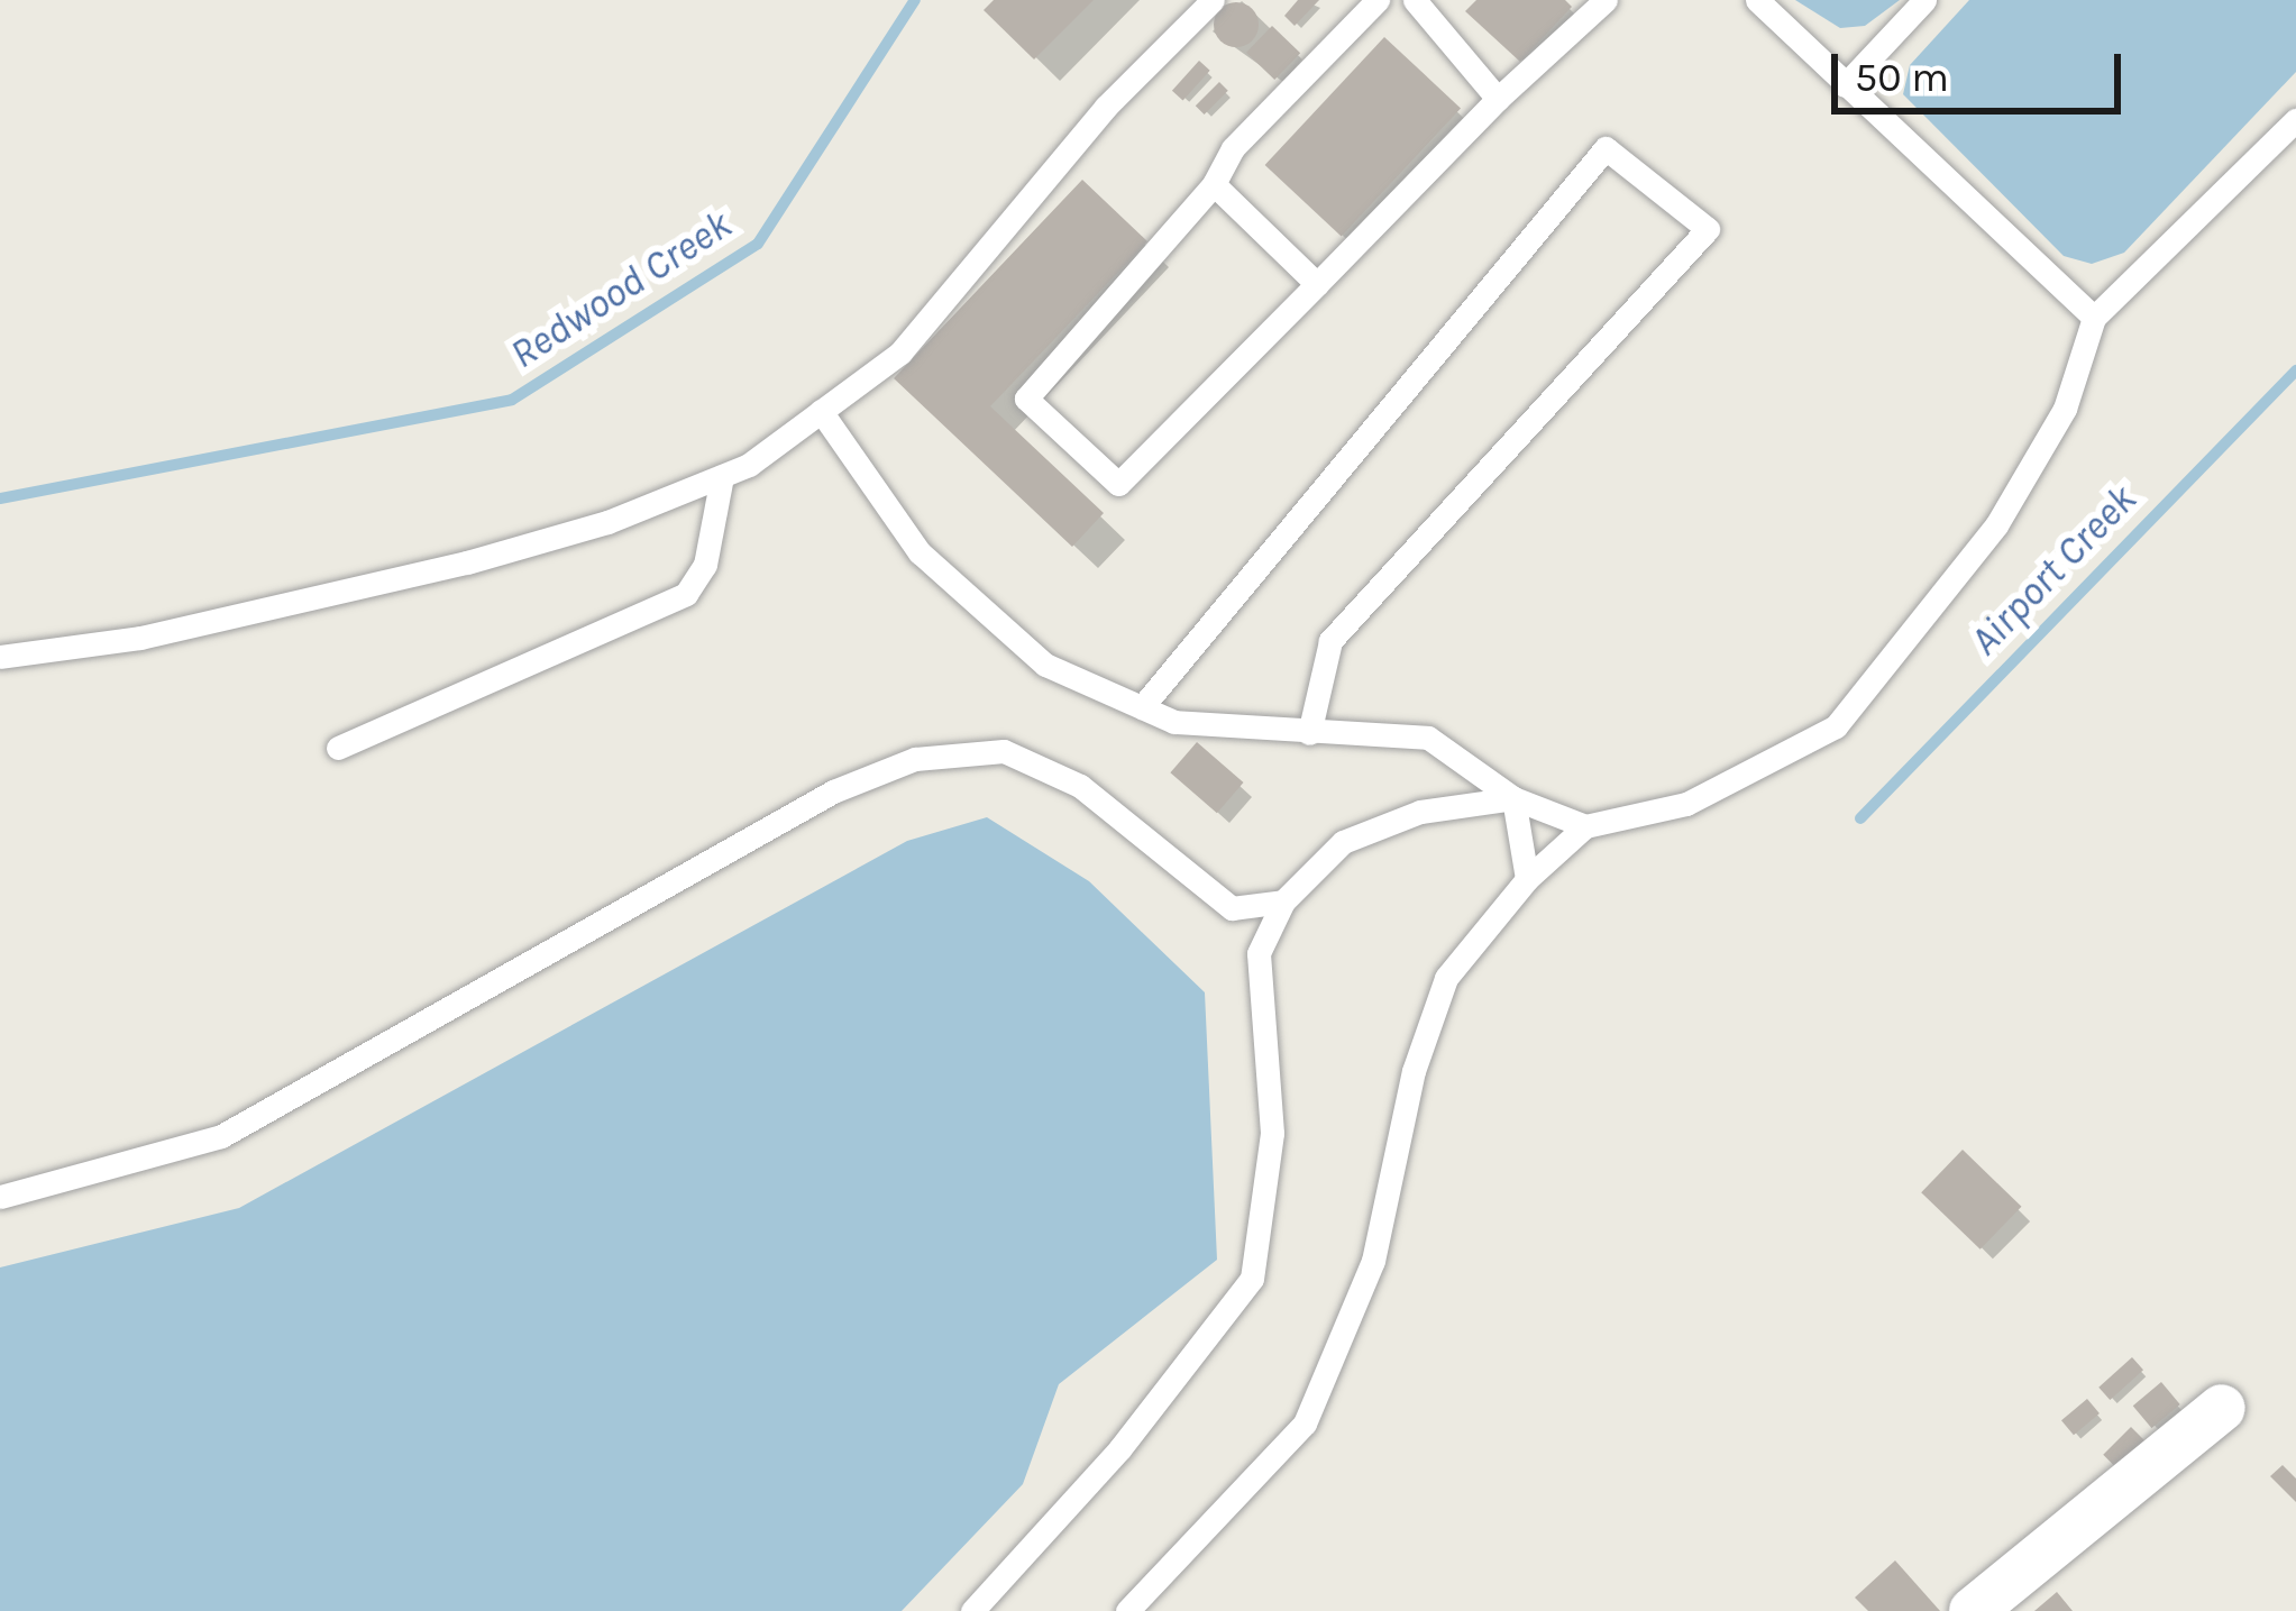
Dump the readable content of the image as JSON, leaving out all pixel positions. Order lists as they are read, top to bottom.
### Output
{
  "water": ["Redwood Creek", "Airport Creek"],
  "scale_bar": "50 m"
}
